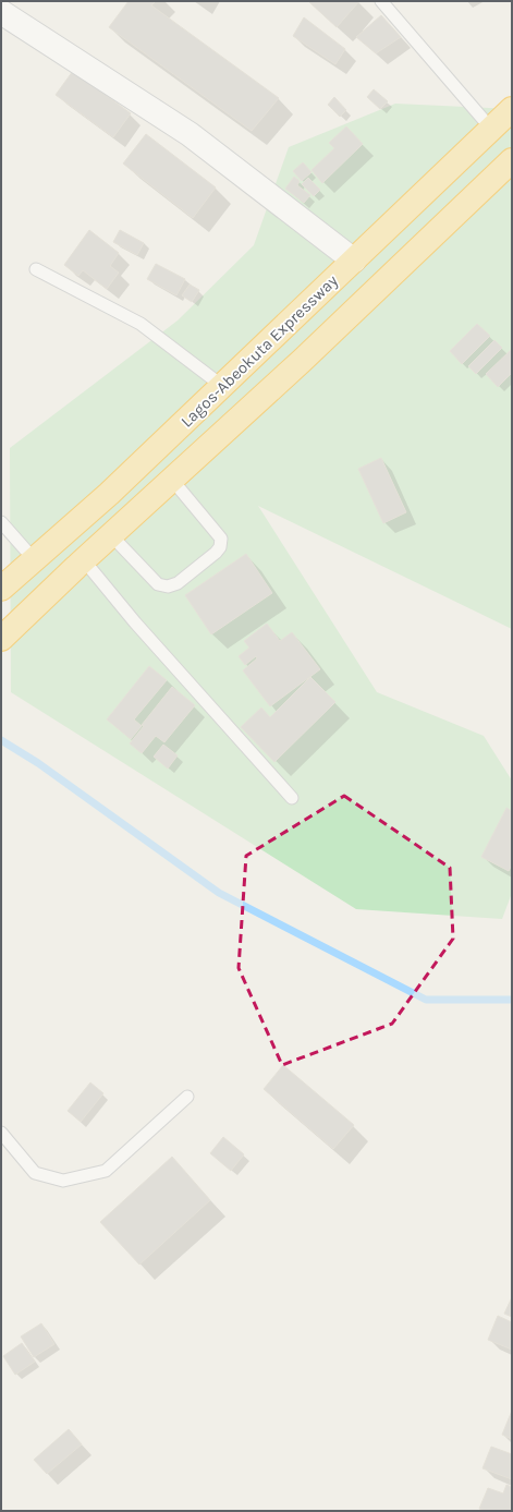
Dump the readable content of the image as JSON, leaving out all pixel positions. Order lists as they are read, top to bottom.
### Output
{
  "streets": {
    "highway": ["Lagos-Abeokuta Expressway"]
  }
}
